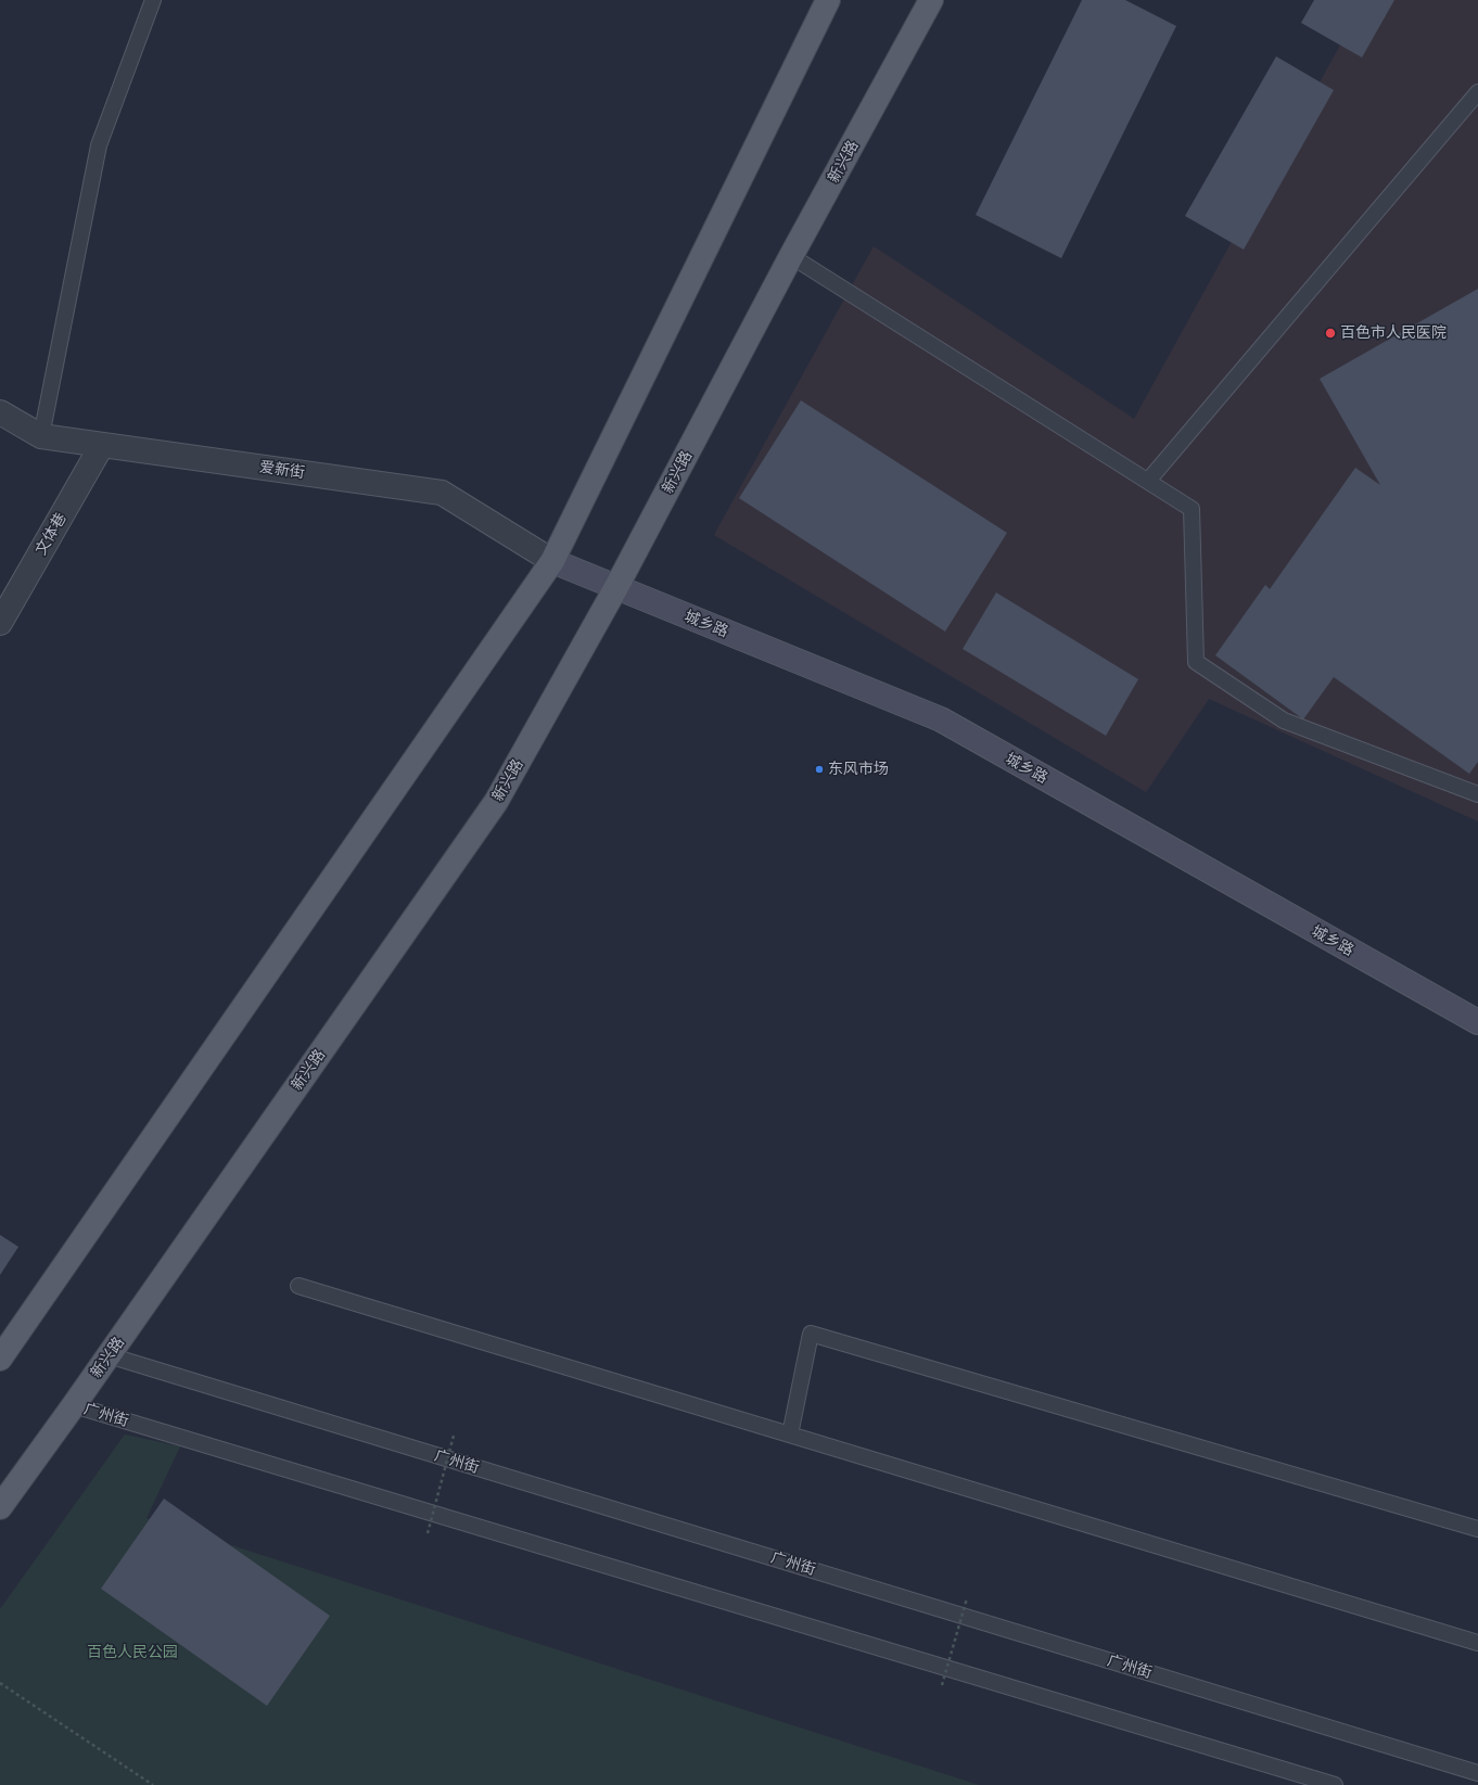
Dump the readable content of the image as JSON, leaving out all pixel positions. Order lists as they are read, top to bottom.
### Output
{
  "streets": {
    "main road": ["新兴路"],
    "street": ["爱新街", "文体巷", "城乡路"],
    "lane": ["广州街"]
  },
  "crossings": [
    ["新兴路", "城乡路"],
    ["新兴路", "广州街"],
    ["爱新街", "文体巷"],
    ["爱新街", "城乡路"]
  ],
  "parks": ["百色人民公园"],
  "places": ["百色市人民医院", "东风市场"]
}
